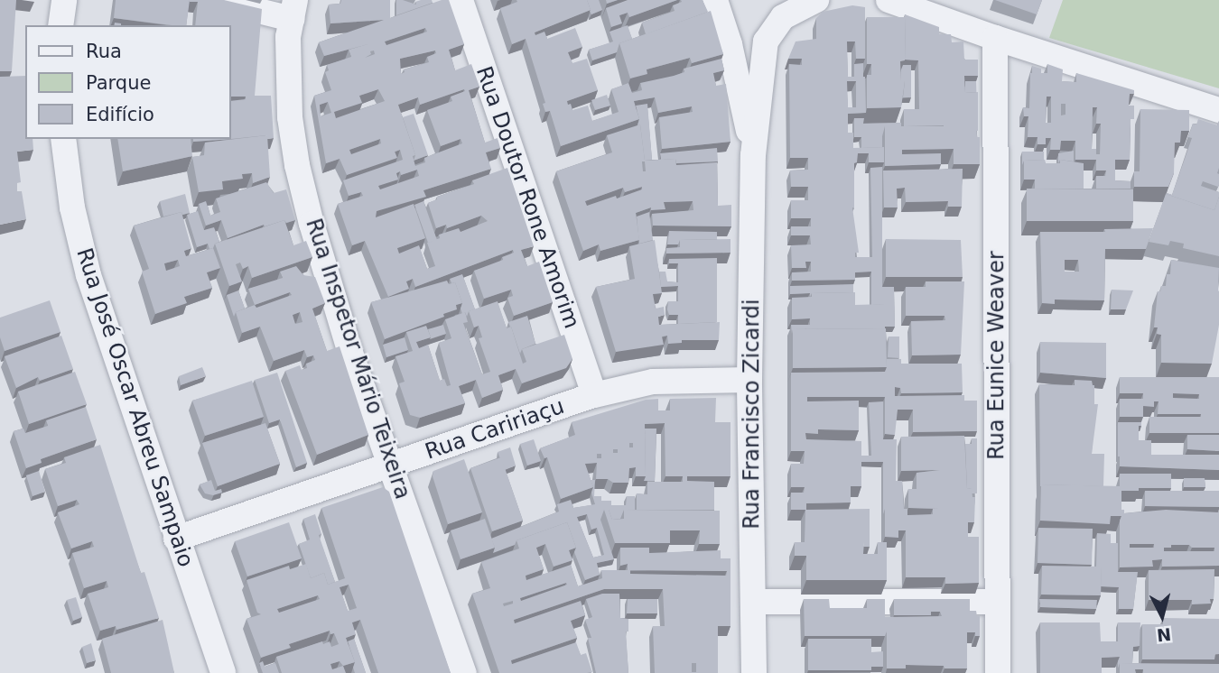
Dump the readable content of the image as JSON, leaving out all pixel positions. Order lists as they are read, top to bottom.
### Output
{
  "streets": {
    "street": [
      "Rua Doutor Rone Amorim",
      "Rua Eunice Weaver",
      "Rua Inspetor Mário Teixeira",
      "Rua José Oscar Abreu Sampaio",
      "Rua Francisco Zicardi",
      "Rua Caririaçu"
    ]
  },
  "crossings": [
    ["Rua Doutor Rone Amorim", "Rua Caririaçu"],
    ["Rua Inspetor Mário Teixeira", "Rua Caririaçu"],
    ["Rua José Oscar Abreu Sampaio", "Rua Caririaçu"],
    ["Rua Francisco Zicardi", "Rua Caririaçu"]
  ],
  "legend": ["Rua", "Parque", "Edifício"],
  "north": "bottom"
}
